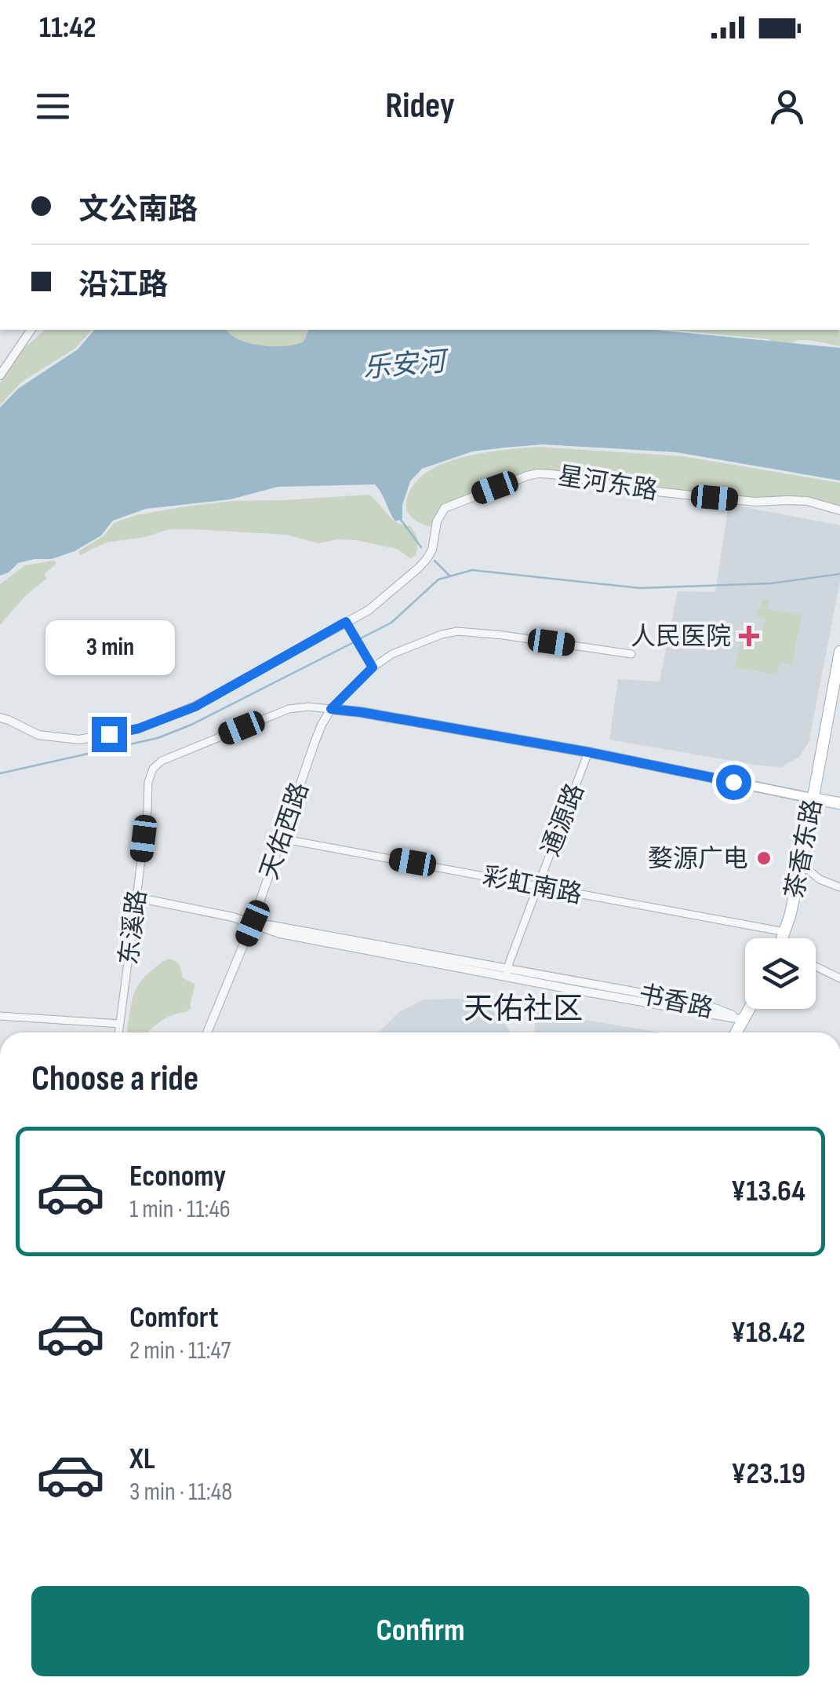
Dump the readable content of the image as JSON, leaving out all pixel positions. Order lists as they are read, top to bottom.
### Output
{
  "streets": {
    "main road": ["茶香东路"],
    "street": [
      "星河东路",
      "通源路",
      "天佑西路",
      "彩虹南路",
      "东溪路",
      "书香路"
    ]
  },
  "crossings": [
    ["通源路", "彩虹南路"],
    ["通源路", "书香路"],
    ["天佑西路", "彩虹南路"],
    ["天佑西路", "东溪路"],
    ["天佑西路", "书香路"],
    ["茶香东路", "彩虹南路"],
    ["东溪路", "书香路"]
  ],
  "districts": ["天佑社区"],
  "water": ["乐安河"],
  "places": {
    "health": ["人民医院"],
    "other": ["婺源广电"]
  },
  "page": {
    "status": "11:42",
    "header": "Ridey",
    "banner": ["文公南路", "沿江路"],
    "bubble": "3 min",
    "heading": "Choose a ride",
    "list": [
      {
        "name": "Economy",
        "note": "1 min · 11:46",
        "value": "¥13.64"
      },
      {
        "name": "Comfort",
        "note": "2 min · 11:47",
        "value": "¥18.42"
      },
      {
        "name": "XL",
        "note": "3 min · 11:48",
        "value": "¥23.19"
      }
    ],
    "buttons": "Confirm"
  }
}
